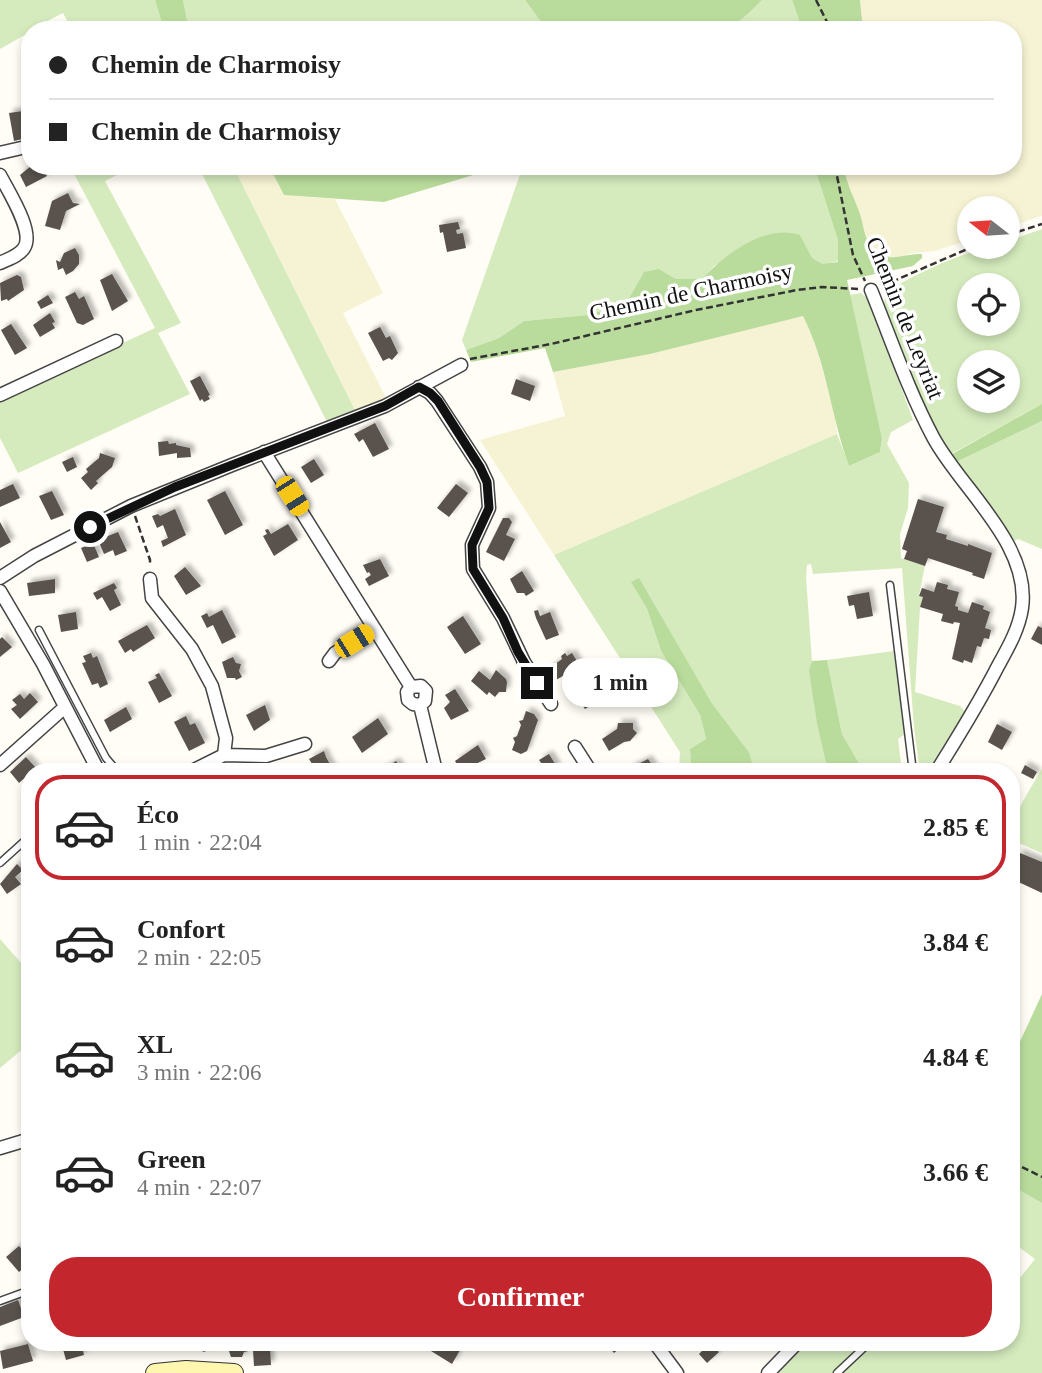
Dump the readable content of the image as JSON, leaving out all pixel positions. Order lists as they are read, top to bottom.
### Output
{
  "streets": {
    "street": ["Chemin de Leyriat"],
    "path": ["Chemin de Charmoisy"]
  },
  "crossings": [
    ["Chemin de Charmoisy", "Chemin de Leyriat"]
  ],
  "north": "left",
  "page": {
    "banner": ["Chemin de Charmoisy", "Chemin de Charmoisy"],
    "bubble": "1 min",
    "list": [
      {
        "name": "Éco",
        "note": "1 min · 22:04",
        "value": "2.85 €"
      },
      {
        "name": "Confort",
        "note": "2 min · 22:05",
        "value": "3.84 €"
      },
      {
        "name": "XL",
        "note": "3 min · 22:06",
        "value": "4.84 €"
      },
      {
        "name": "Green",
        "note": "4 min · 22:07",
        "value": "3.66 €"
      }
    ],
    "buttons": "Confirmer"
  }
}
